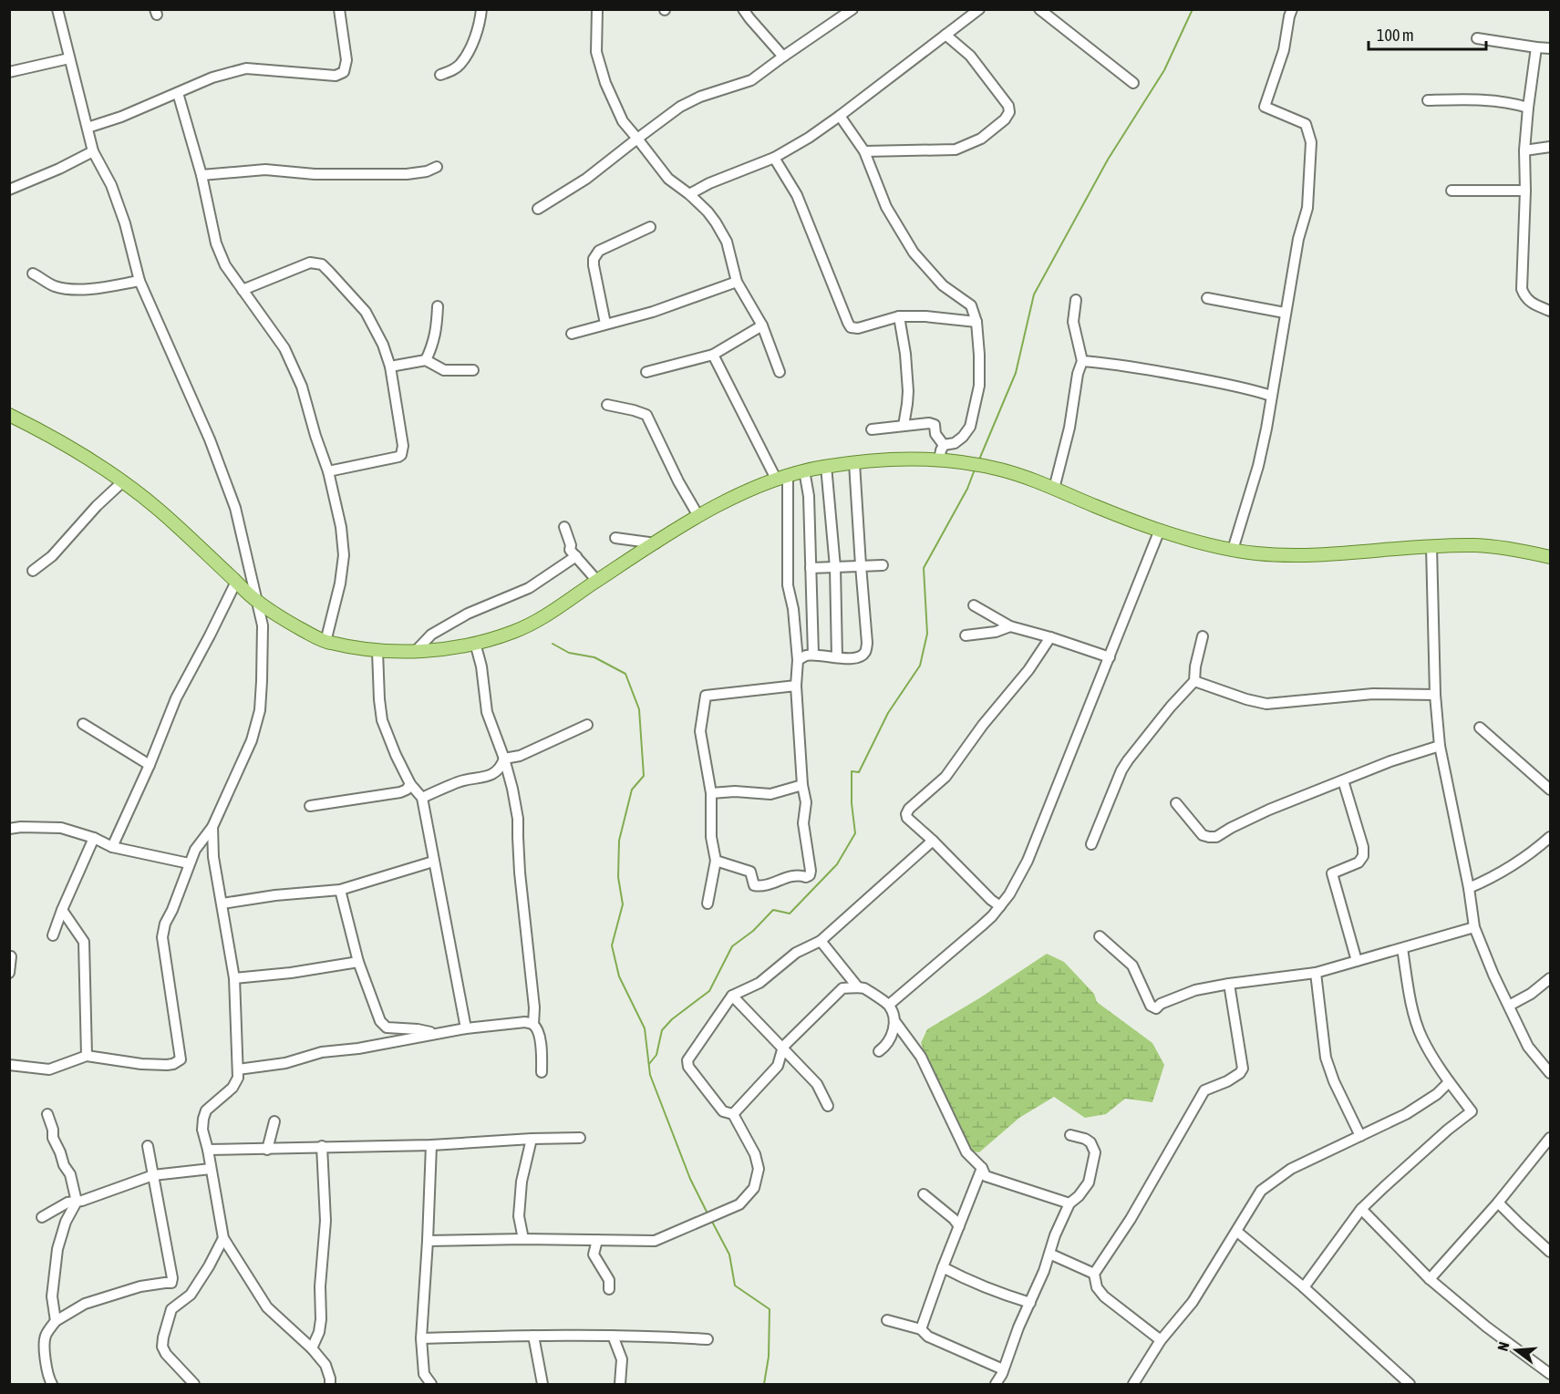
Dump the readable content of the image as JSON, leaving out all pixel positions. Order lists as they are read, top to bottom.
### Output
{
  "scale_bar": "100 m",
  "north": "left"
}
